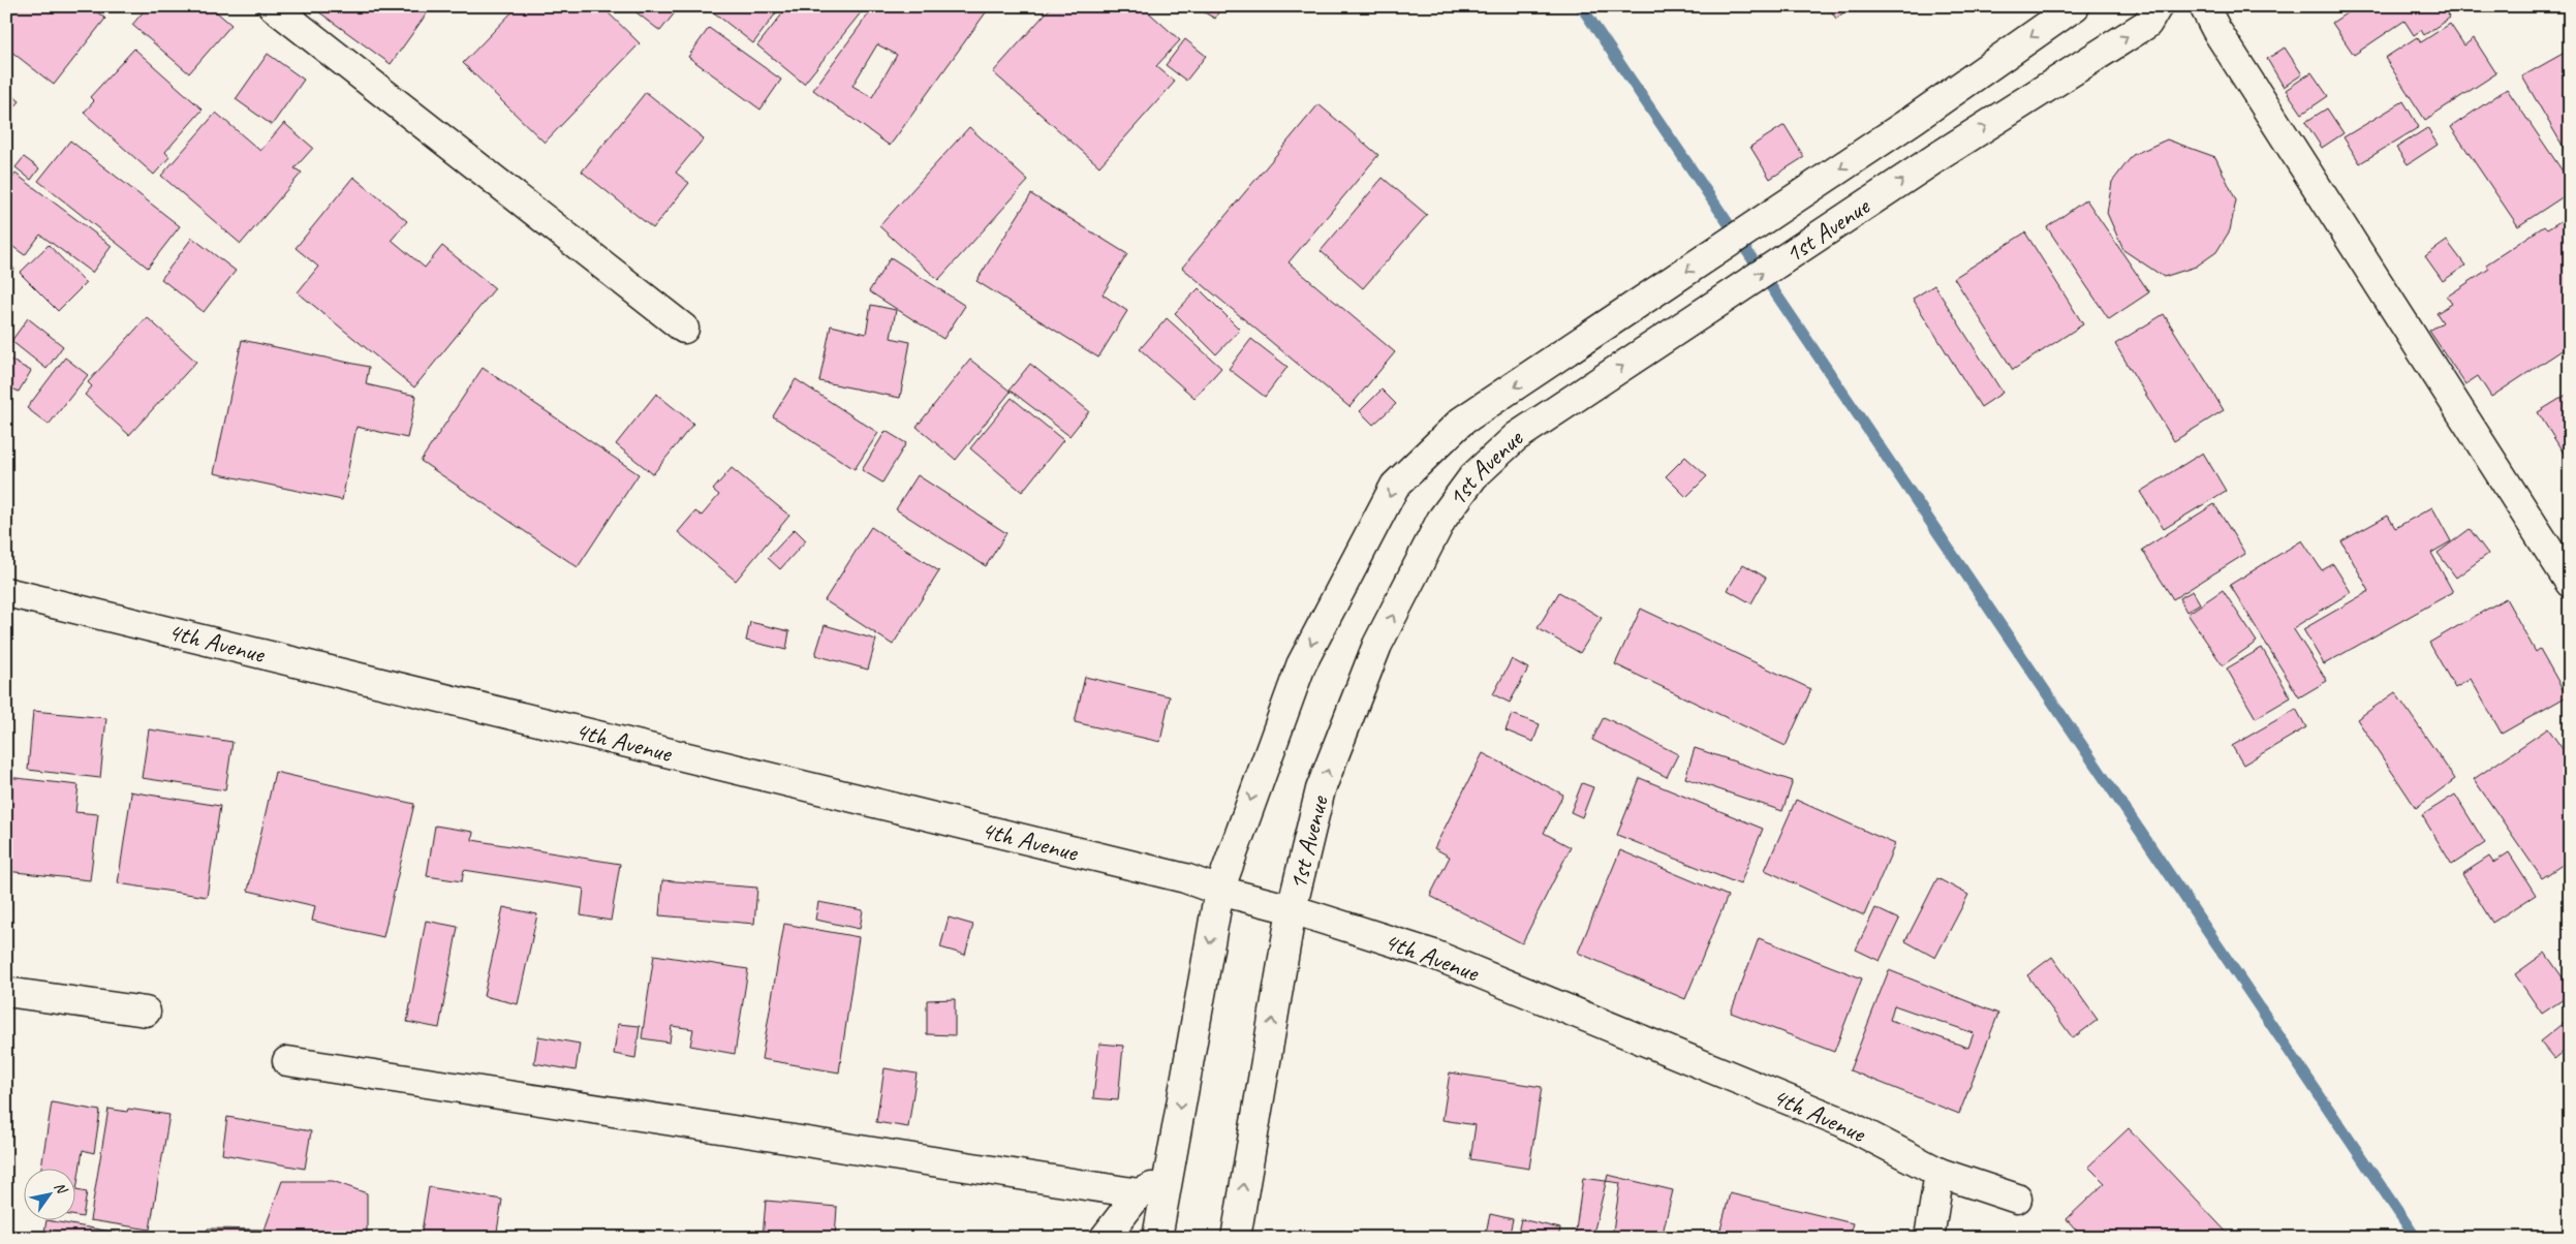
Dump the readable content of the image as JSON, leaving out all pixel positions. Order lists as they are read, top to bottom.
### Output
{
  "streets": {
    "street": ["1st Avenue", "4th Avenue"]
  },
  "crossings": [
    ["1st Avenue", "4th Avenue"]
  ],
  "north": "top right"
}
